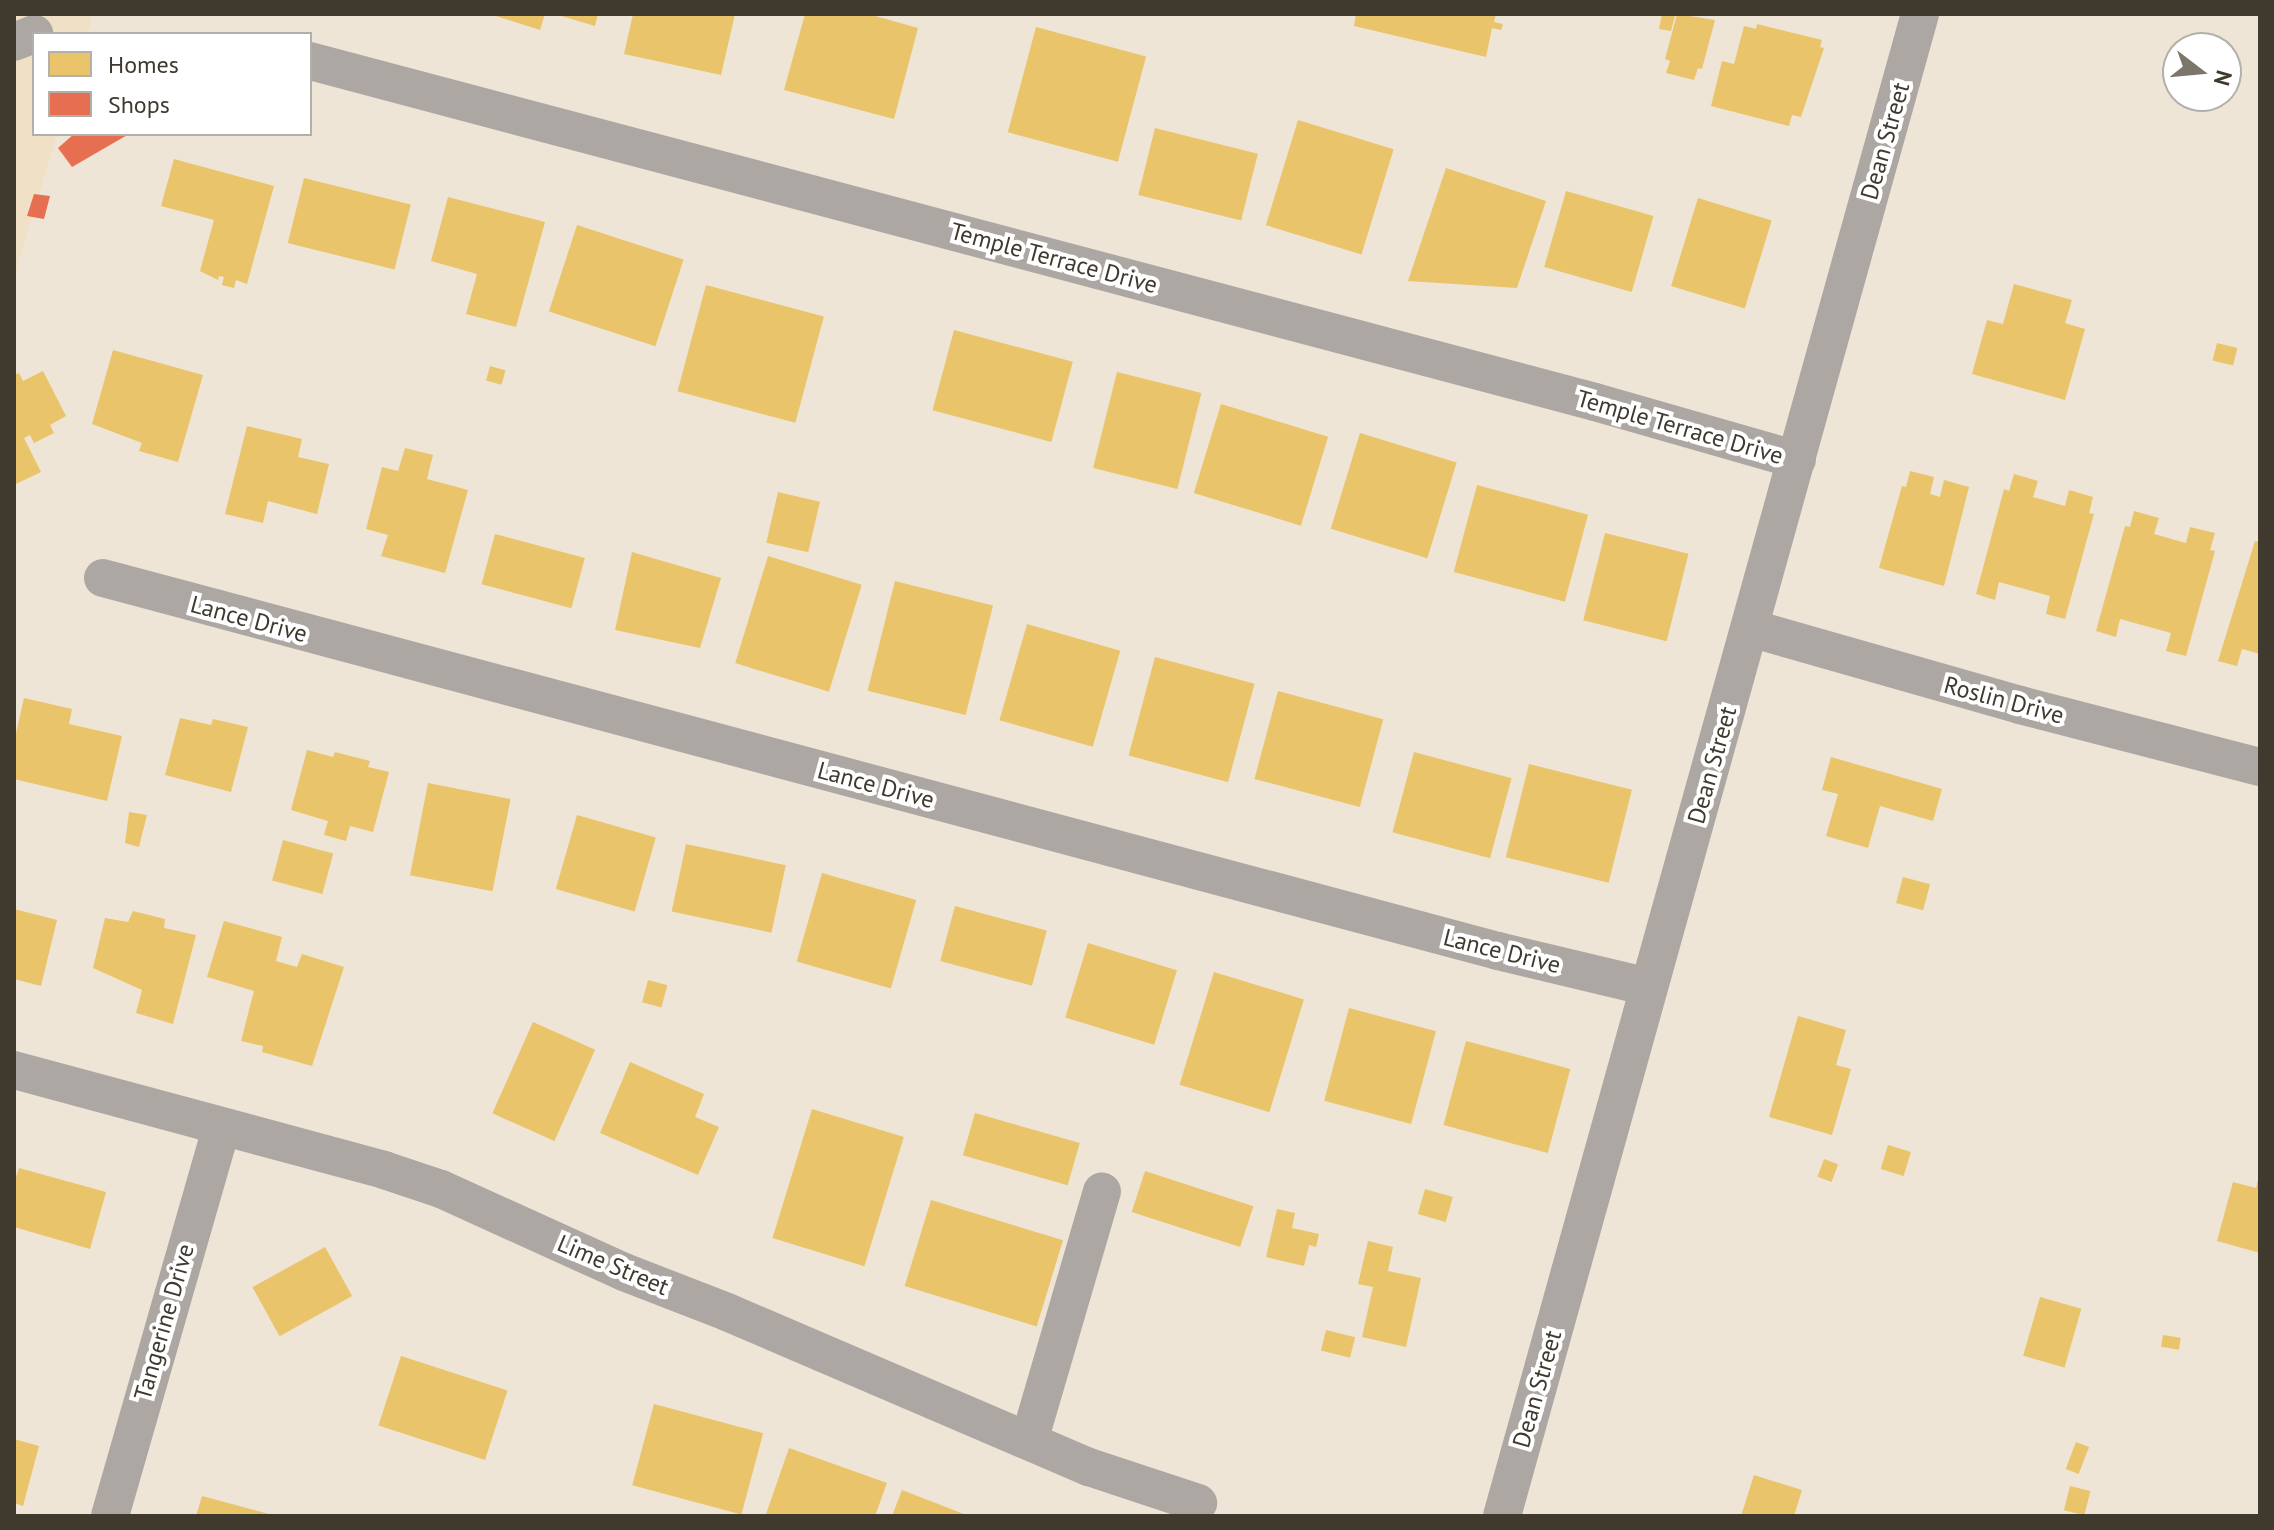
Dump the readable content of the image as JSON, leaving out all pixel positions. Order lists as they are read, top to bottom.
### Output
{
  "streets": {
    "street": [
      "Dean Street",
      "Temple Terrace Drive",
      "Lance Drive",
      "Roslin Drive",
      "Lime Street",
      "Tangerine Drive"
    ]
  },
  "crossings": [
    ["Dean Street", "Temple Terrace Drive"],
    ["Dean Street", "Lance Drive"],
    ["Dean Street", "Roslin Drive"],
    ["Lime Street", "Tangerine Drive"]
  ],
  "legend": ["Homes", "Shops"],
  "north": "right"
}
